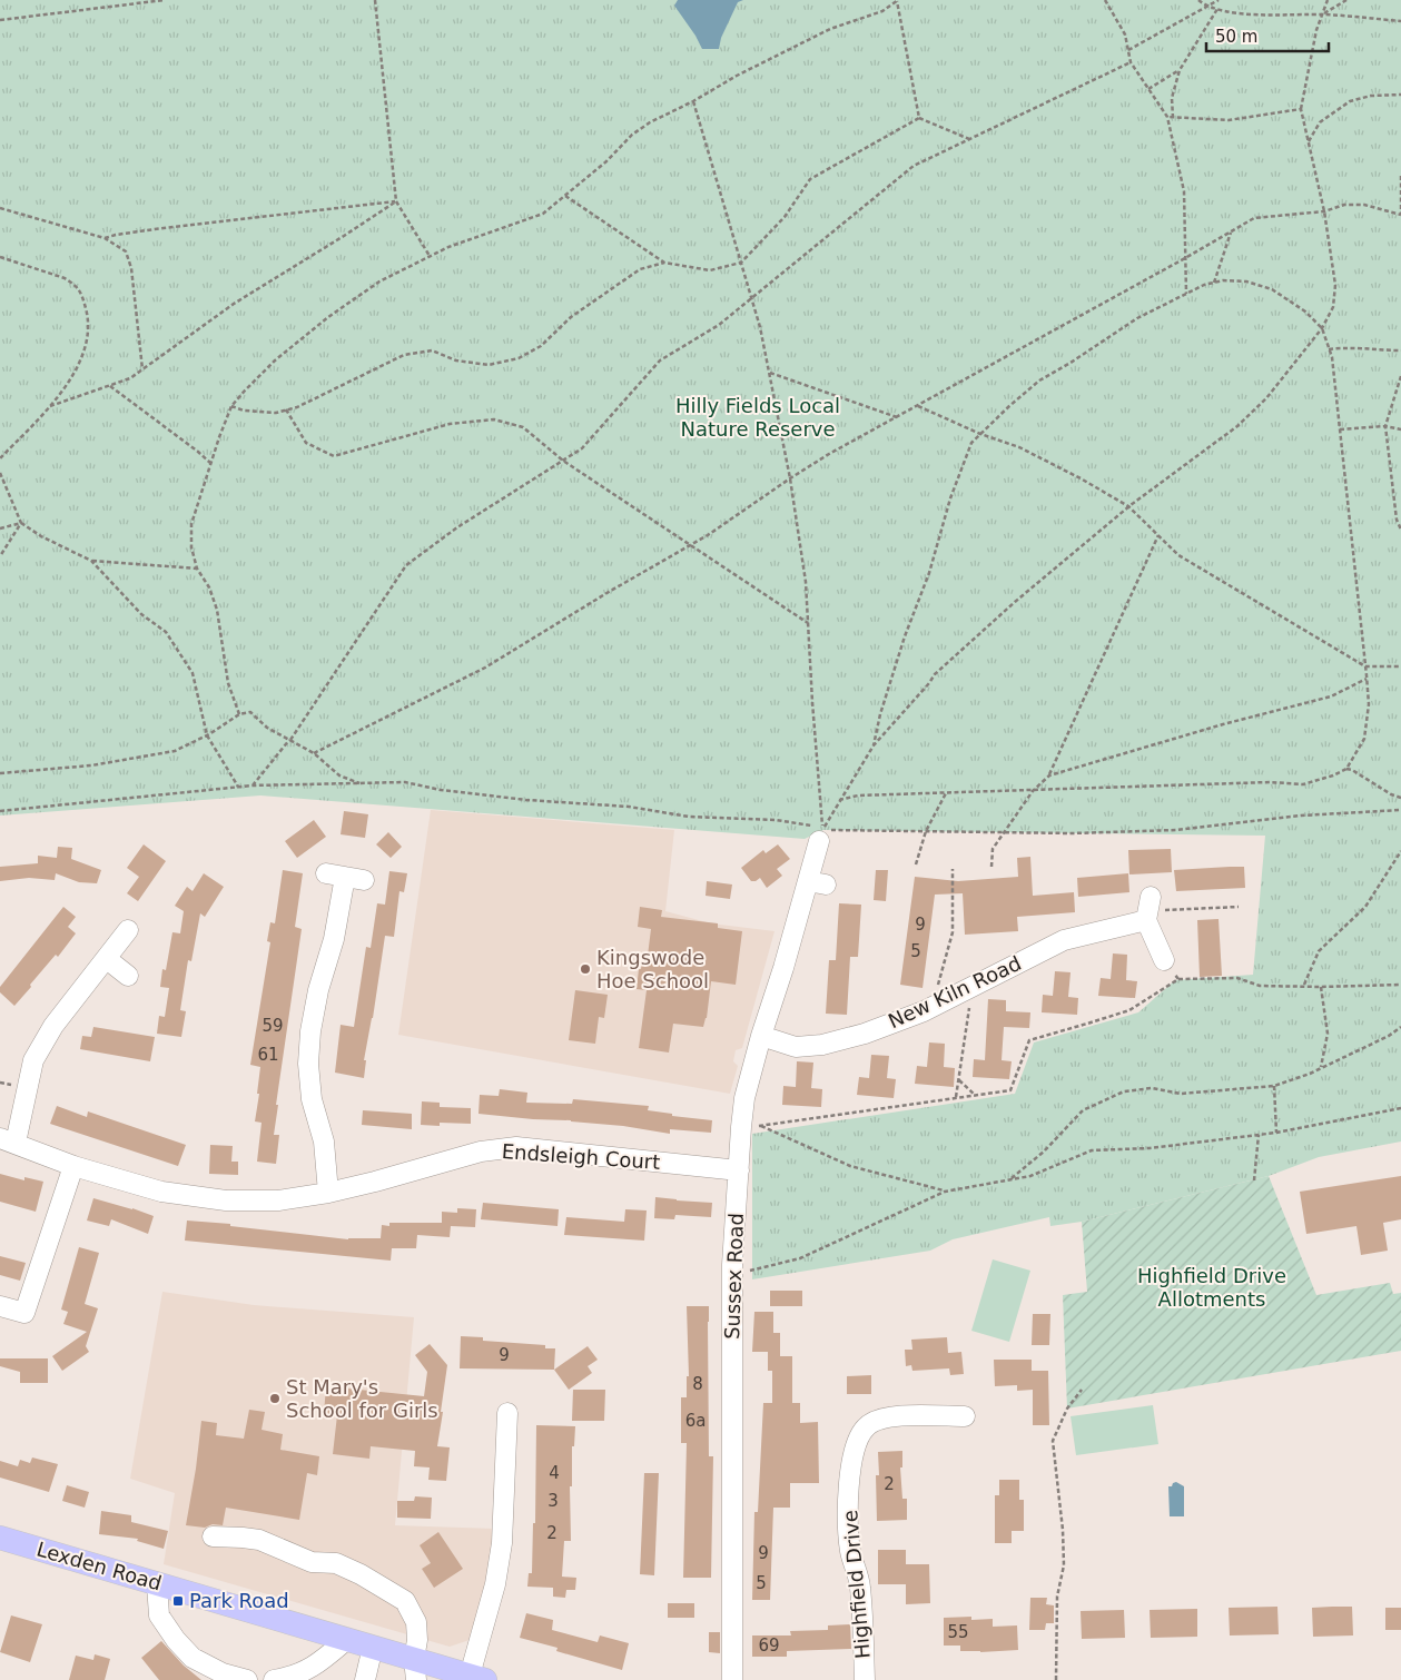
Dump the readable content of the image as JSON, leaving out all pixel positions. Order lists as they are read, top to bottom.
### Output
{
  "streets": {
    "main road": ["Lexden Road"],
    "street": [
      "New Kiln Road",
      "Endsleigh Court",
      "Sussex Road",
      "Highfield Drive"
    ]
  },
  "crossings": [
    ["New Kiln Road", "Sussex Road"],
    ["Endsleigh Court", "Sussex Road"]
  ],
  "parks": ["Hilly Fields Local Nature Reserve", "Highfield Drive Allotments"],
  "places": {
    "other": ["Kingswode Hoe School", "St Mary's School for Girls"],
    "transit": ["Park Road"]
  },
  "house_numbers": [
    "9",
    "5",
    "59",
    "61",
    "9",
    "8",
    "6a",
    "4",
    "2",
    "3",
    "2",
    "9",
    "5",
    "55",
    "69"
  ],
  "scale_bar": "50 m"
}
